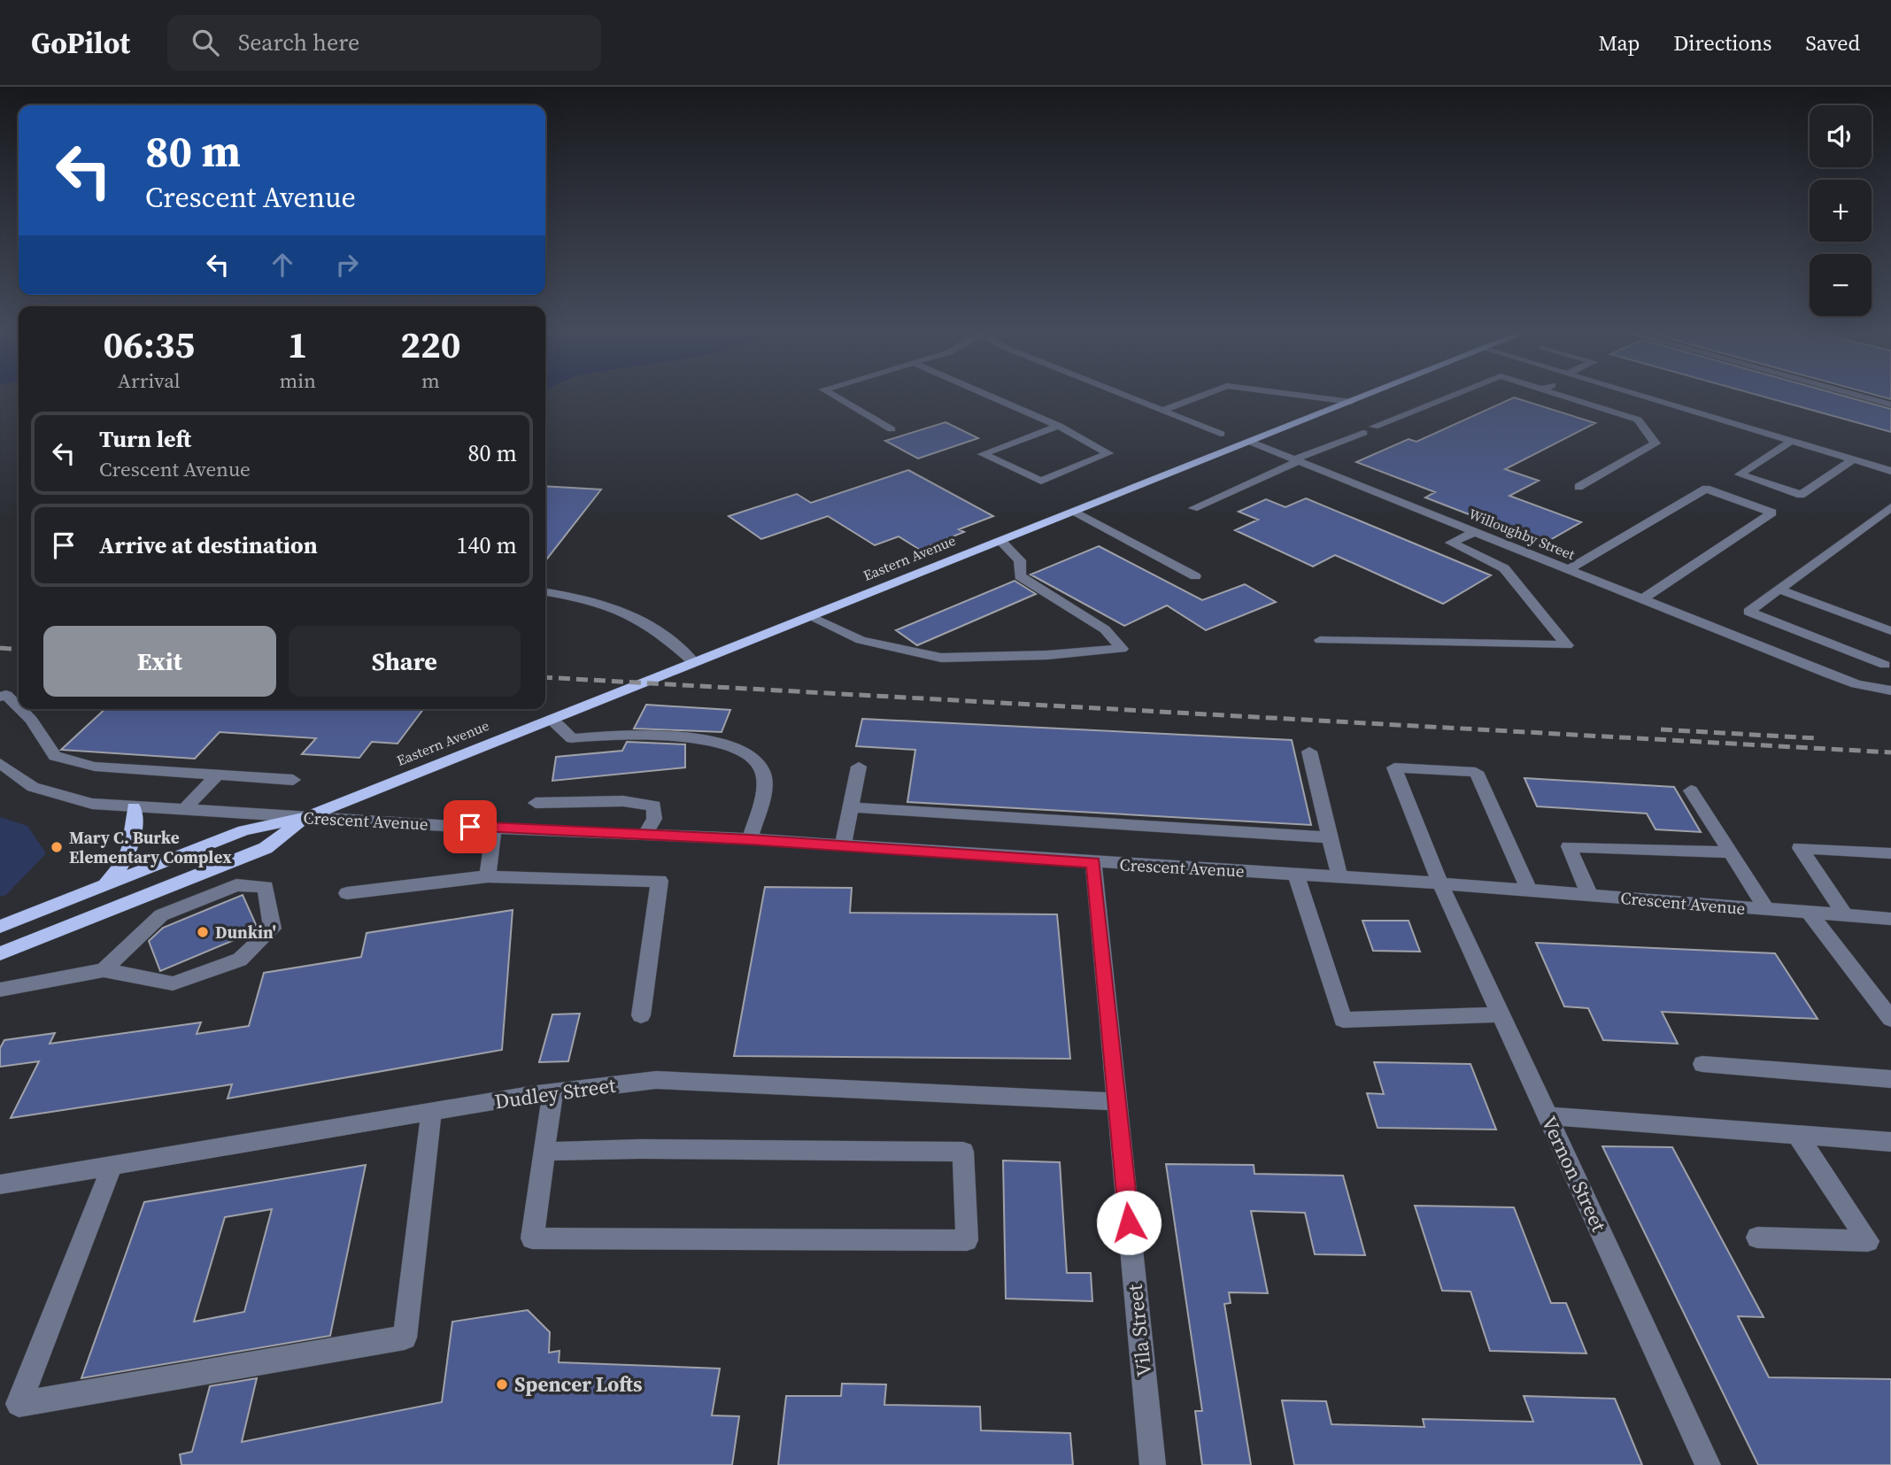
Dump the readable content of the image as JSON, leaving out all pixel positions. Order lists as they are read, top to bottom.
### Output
{
  "streets": {
    "main road": ["Eastern Avenue"],
    "street": [
      "Willoughby Street",
      "Crescent Avenue",
      "Dudley Street",
      "Vernon Street",
      "Vila Street"
    ]
  },
  "crossings": [
    ["Willoughby Street", "Eastern Avenue"],
    ["Eastern Avenue", "Crescent Avenue"],
    ["Crescent Avenue", "Vernon Street"],
    ["Crescent Avenue", "Vila Street"],
    ["Dudley Street", "Vila Street"]
  ],
  "places": ["Mary C. Burke Elementary Complex", "Dunkin'", "Spencer Lofts"],
  "page": {
    "header": "GoPilot",
    "search": "Search here",
    "nav": ["Map", "Directions", "Saved"],
    "map_buttons": ["+", "−"],
    "turn": ["80 m", "Crescent Avenue"],
    "eta": [
      "06:35",
      "Arrival",
      "1",
      "min",
      "220",
      "m"
    ],
    "list": [
      {
        "name": "Turn left",
        "note": "Crescent Avenue",
        "value": "80 m"
      },
      {
        "name": "Arrive at destination",
        "value": "140 m"
      }
    ],
    "buttons": ["Exit", "Share"]
  }
}
